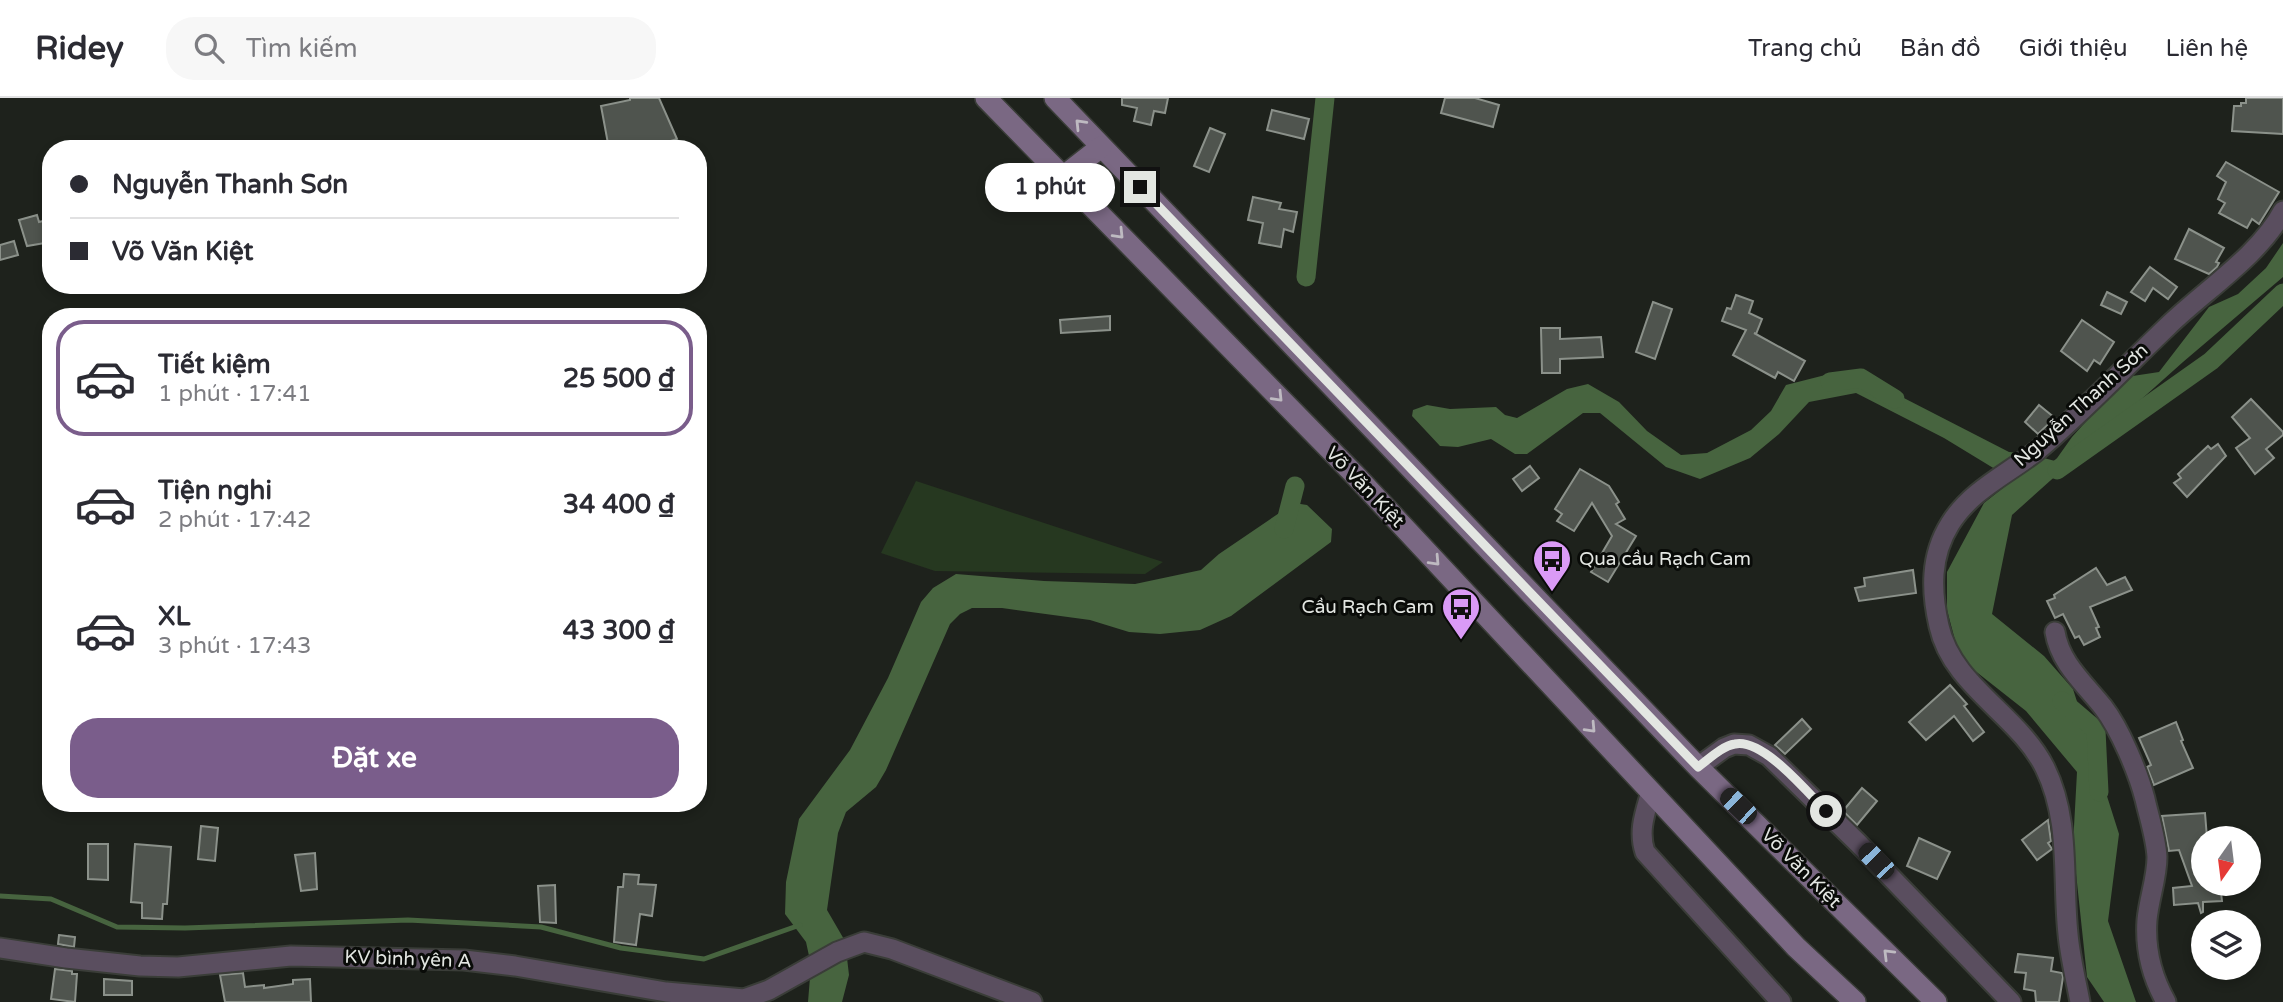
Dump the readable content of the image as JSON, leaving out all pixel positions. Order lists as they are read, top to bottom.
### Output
{
  "streets": {
    "main road": ["Võ Văn Kiệt"],
    "street": ["Nguyễn Thanh Sơn", "KV bình yên A"]
  },
  "places": {
    "bus stop": ["Qua cầu Rạch Cam", "Cầu Rạch Cam"]
  },
  "north": "bottom",
  "page": {
    "header": "Ridey",
    "search": "Tìm kiếm",
    "nav": [
      "Trang chủ",
      "Bản đồ",
      "Giới thiệu",
      "Liên hệ"
    ],
    "banner": ["Nguyễn Thanh Sơn", "Võ Văn Kiệt"],
    "bubble": "1 phút",
    "list": [
      {
        "name": "Tiết kiệm",
        "note": "1 phút · 17:41",
        "value": "25 500 ₫"
      },
      {
        "name": "Tiện nghi",
        "note": "2 phút · 17:42",
        "value": "34 400 ₫"
      },
      {
        "name": "XL",
        "note": "3 phút · 17:43",
        "value": "43 300 ₫"
      }
    ],
    "buttons": "Đặt xe"
  }
}
